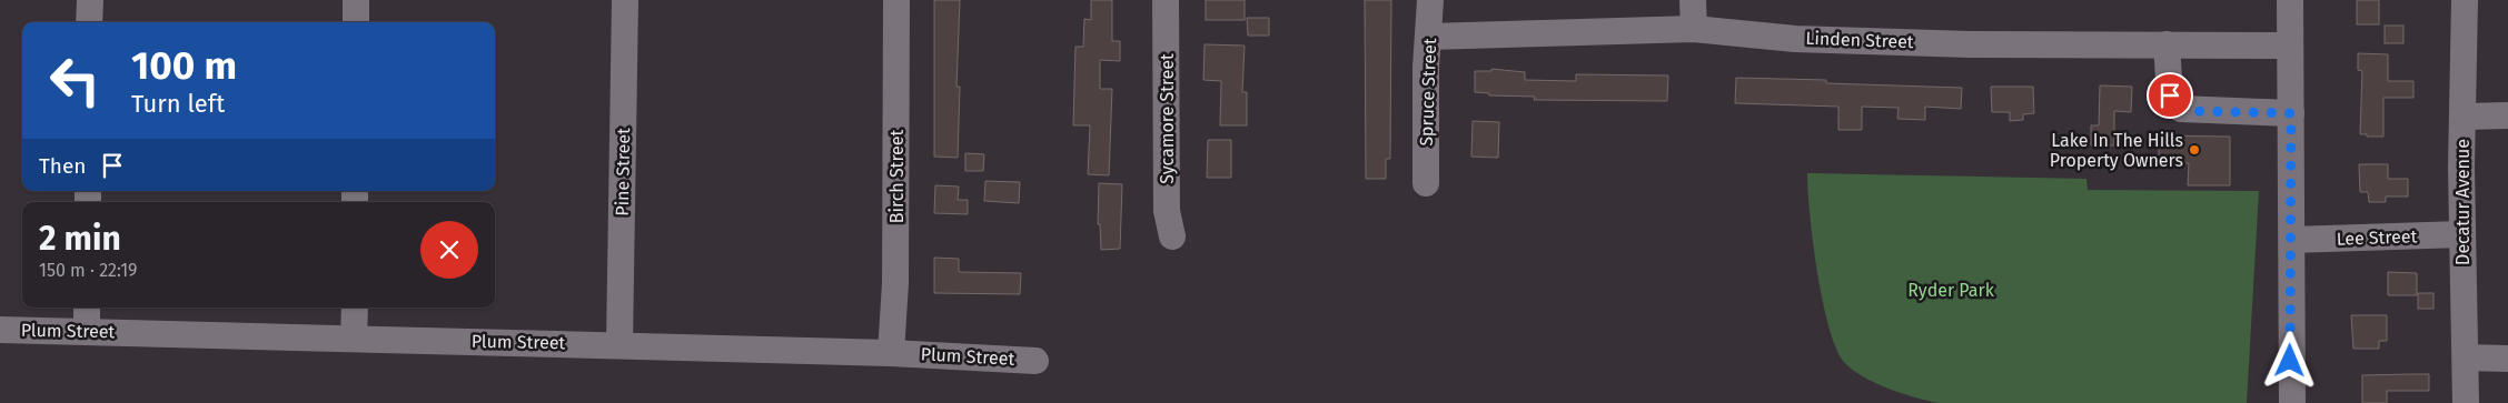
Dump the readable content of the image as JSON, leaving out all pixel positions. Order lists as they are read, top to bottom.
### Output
{
  "streets": {
    "street": [
      "Linden Street",
      "Spruce Street",
      "Sycamore Street",
      "Pine Street",
      "Birch Street",
      "Decatur Avenue",
      "Lee Street",
      "Plum Street"
    ]
  },
  "crossings": [
    ["Linden Street", "Spruce Street"],
    ["Pine Street", "Plum Street"],
    ["Birch Street", "Plum Street"],
    ["Decatur Avenue", "Lee Street"]
  ],
  "parks": ["Ryder Park"],
  "places": ["Lake In The Hills Property Owners"],
  "page": {
    "turn": ["100 m", "Turn left"],
    "then": "Then",
    "heading": ["2 min", "150 m · 22:19"]
  }
}
